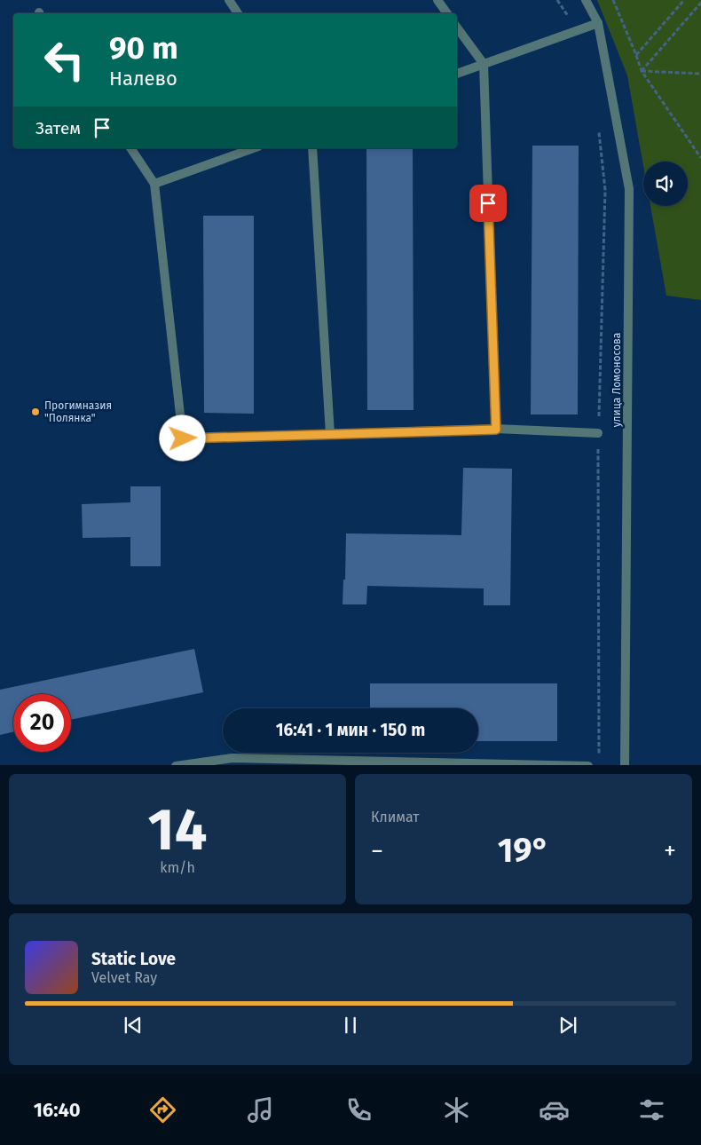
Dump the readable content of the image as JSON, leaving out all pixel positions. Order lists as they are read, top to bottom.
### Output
{
  "streets": {
    "street": ["улица Ломоносова"]
  },
  "places": ["Прогимназия \"Полянка\""],
  "page": {
    "turn": ["90 m", "Налево"],
    "then": "Затем",
    "limit": "20",
    "trip": "16:41 · 1 мин · 150 m",
    "tile": [
      ["14", "km/h"],
      "Климат"
    ],
    "heat": ["−", "19°", "+"],
    "song": ["Static Love", "Velvet Ray"],
    "tabs": "16:40"
  }
}
